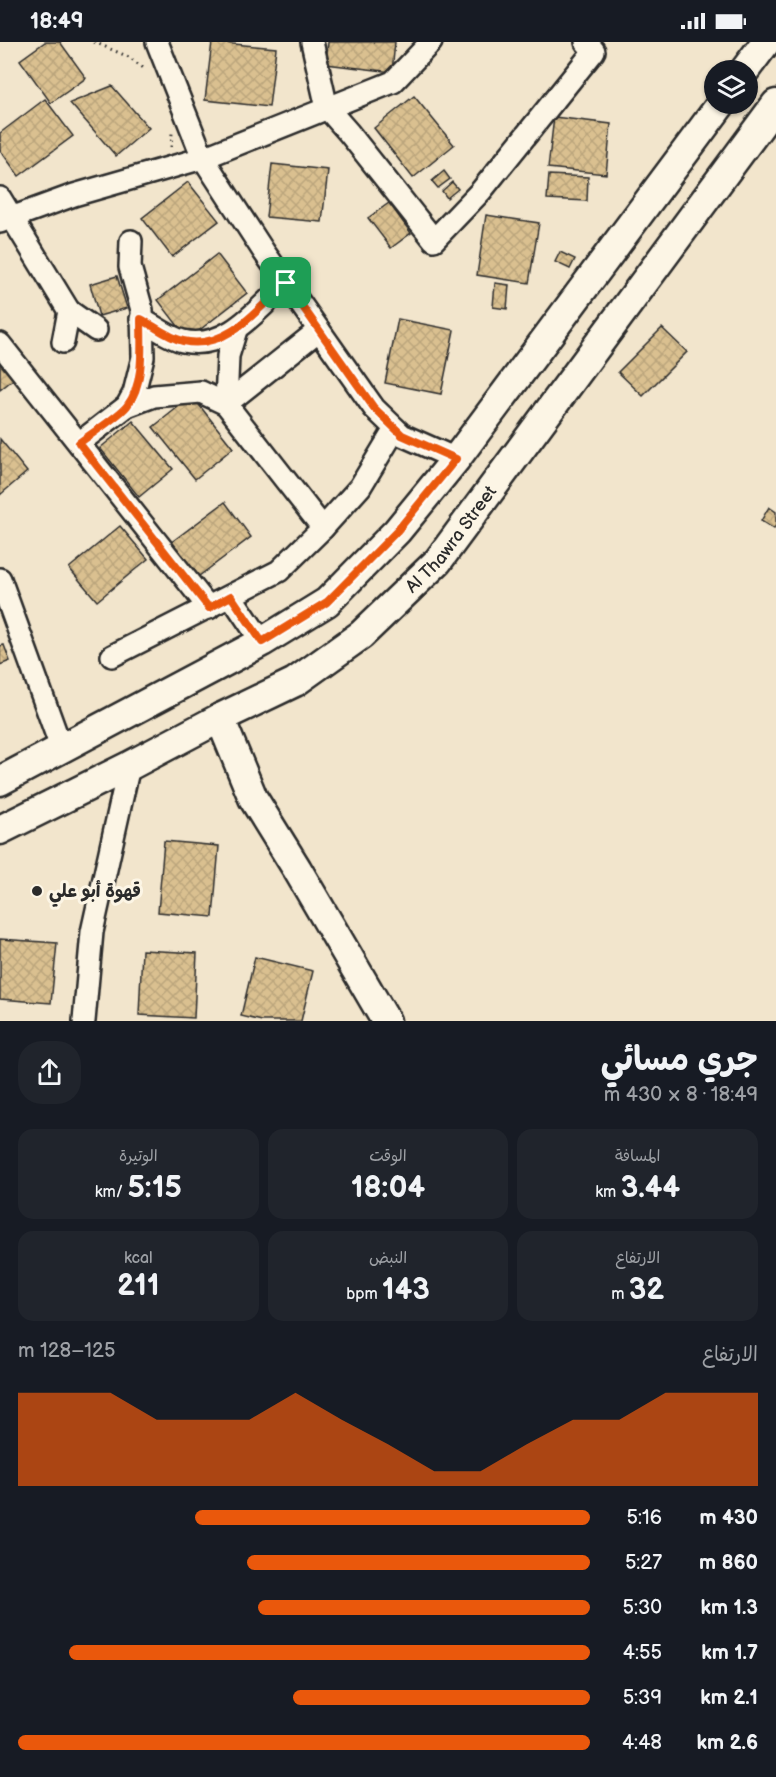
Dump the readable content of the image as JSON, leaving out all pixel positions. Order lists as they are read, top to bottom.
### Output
{
  "streets": {
    "main road": ["Al Thawra Street"]
  },
  "places": ["قهوة أبو علي"],
  "page": {
    "status": "18:49",
    "heading": ["جري مسائي", "18:49 · 8 × 430 m"],
    "stats": [
      ["المسافة", "3.44 km"],
      ["الوقت", "18:04"],
      ["الوتيرة", "5:15 /km"],
      ["الارتفاع", "32 m"],
      ["النبض", "143 bpm"],
      ["kcal", "211"]
    ],
    "chart": ["الارتفاع", "125–128 m"],
    "list": [
      {
        "name": "430 m",
        "note": "5:16"
      },
      {
        "name": "860 m",
        "note": "5:27"
      },
      {
        "name": "1.3 km",
        "note": "5:30"
      },
      {
        "name": "1.7 km",
        "note": "4:55"
      },
      {
        "name": "2.1 km",
        "note": "5:39"
      },
      {
        "name": "2.6 km",
        "note": "4:48"
      }
    ]
  }
}
